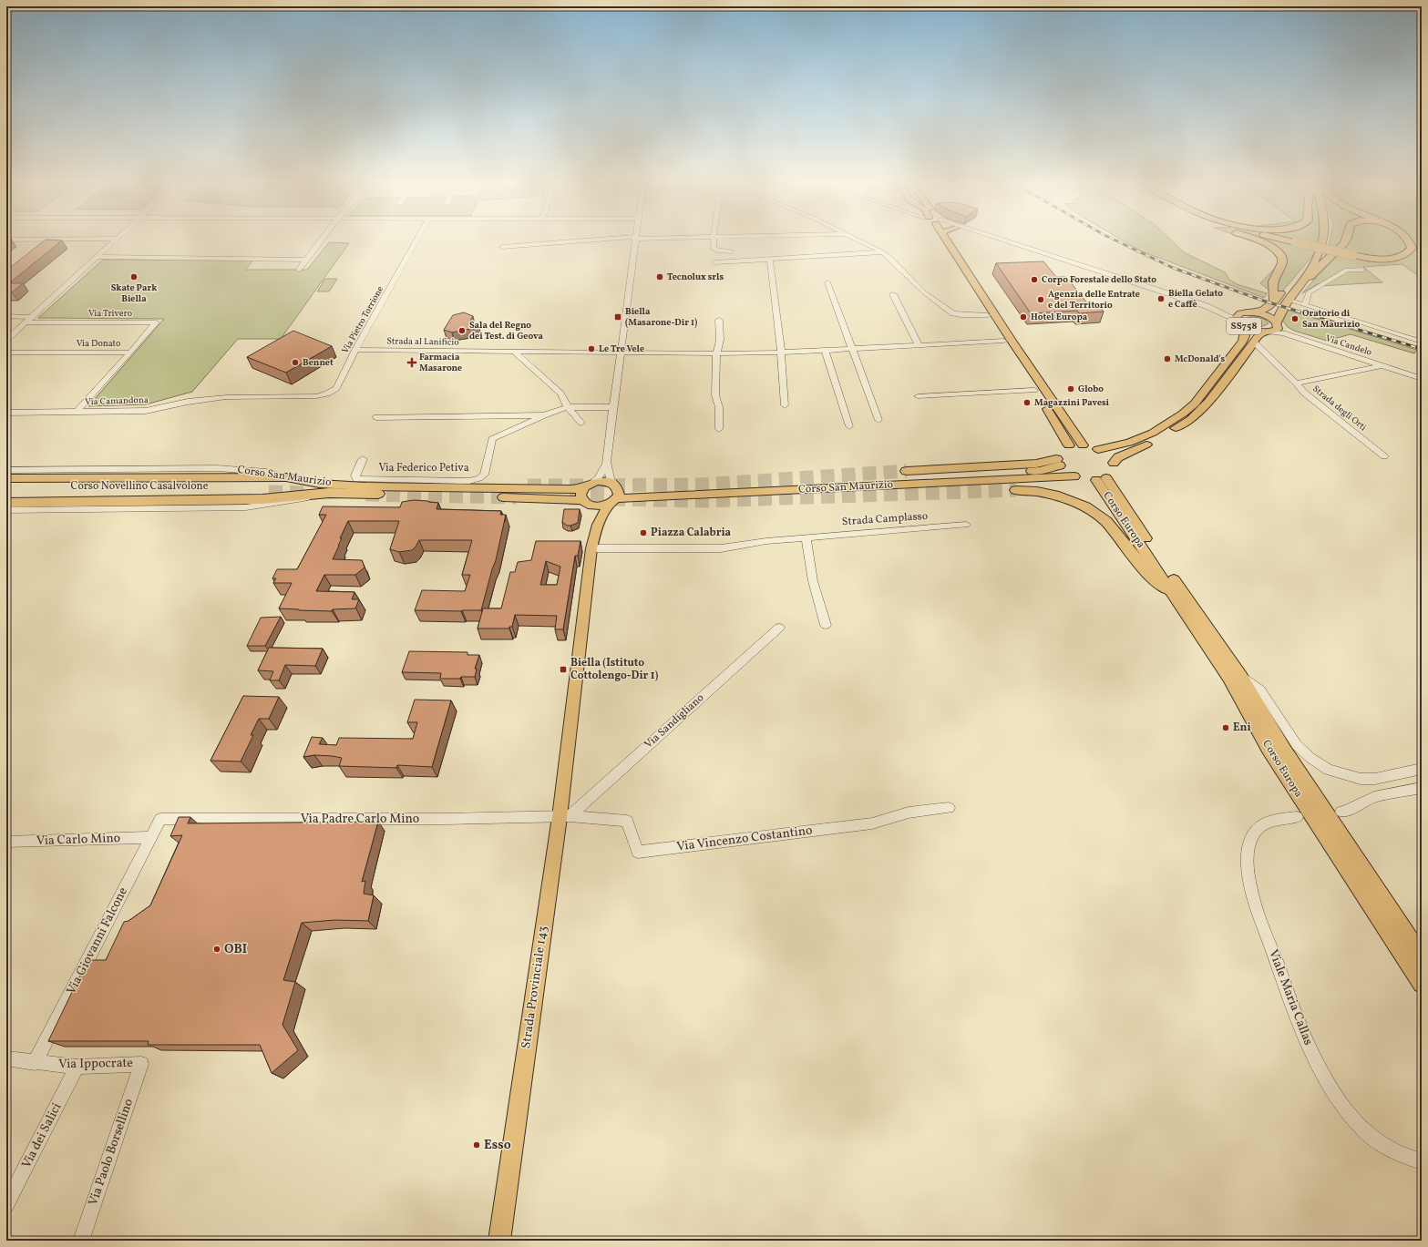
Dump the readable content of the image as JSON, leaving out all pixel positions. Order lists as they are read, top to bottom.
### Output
{
  "streets": {
    "highway": ["SS758", "Corso Novellino Casalvolone"],
    "main road": ["Corso San Maurizio", "Corso Europa", "Strada Provinciale 143"],
    "street": [
      "Via Trivero",
      "Via Pietro Torrione",
      "Strada al Lanificio",
      "Via Donato",
      "Via Candelo",
      "Via Camandona",
      "Strada degli Orti",
      "Via Federico Petiva",
      "Strada Camplasso",
      "Via Sandigliano",
      "Via Padre Carlo Mino",
      "Via Vincenzo Costantino",
      "Via Carlo Mino",
      "Via Giovanni Falcone",
      "Viale Maria Callas",
      "Via Ippocrate",
      "Via dei Salici",
      "Via Paolo Borsellino"
    ]
  },
  "crossings": [
    ["Via Trivero", "Via Donato"],
    ["Via Pietro Torrione", "Strada al Lanificio"],
    ["Via Pietro Torrione", "Via Camandona"],
    ["SS758", "Via Candelo"],
    ["Via Donato", "Via Camandona"],
    ["Corso San Maurizio", "Corso Europa"],
    ["Strada Camplasso", "Strada Provinciale 143"],
    ["Via Sandigliano", "Via Padre Carlo Mino"],
    ["Via Sandigliano", "Via Vincenzo Costantino"],
    ["Via Sandigliano", "Strada Provinciale 143"],
    ["Via Padre Carlo Mino", "Via Vincenzo Costantino"],
    ["Via Padre Carlo Mino", "Via Giovanni Falcone"],
    ["Via Padre Carlo Mino", "Strada Provinciale 143"],
    ["Via Vincenzo Costantino", "Strada Provinciale 143"],
    ["Via Carlo Mino", "Via Giovanni Falcone"],
    ["Via Giovanni Falcone", "Via Ippocrate"],
    ["Via Ippocrate", "Via dei Salici"],
    ["Via Ippocrate", "Via Paolo Borsellino"]
  ],
  "places": {
    "other": [
      "Skate Park Biella",
      "Tecnolux srls",
      "Corpo Forestale dello Stato",
      "Biella Gelato e Caffè",
      "Agenzia delle Entrate e del Territorio",
      "Hotel Europa",
      "Oratorio di San Maurizio",
      "Sala del Regno dei Test. di Geova",
      "Le Tre Vele",
      "McDonald's",
      "Bennet",
      "Globo",
      "Magazzini Pavesi",
      "Piazza Calabria",
      "Eni",
      "OBI",
      "Esso"
    ],
    "transit": ["Biella (Masarone-Dir 1)", "Biella (Istituto Cottolengo-Dir 1)"],
    "health": ["Farmacia Masarone"]
  }
}
